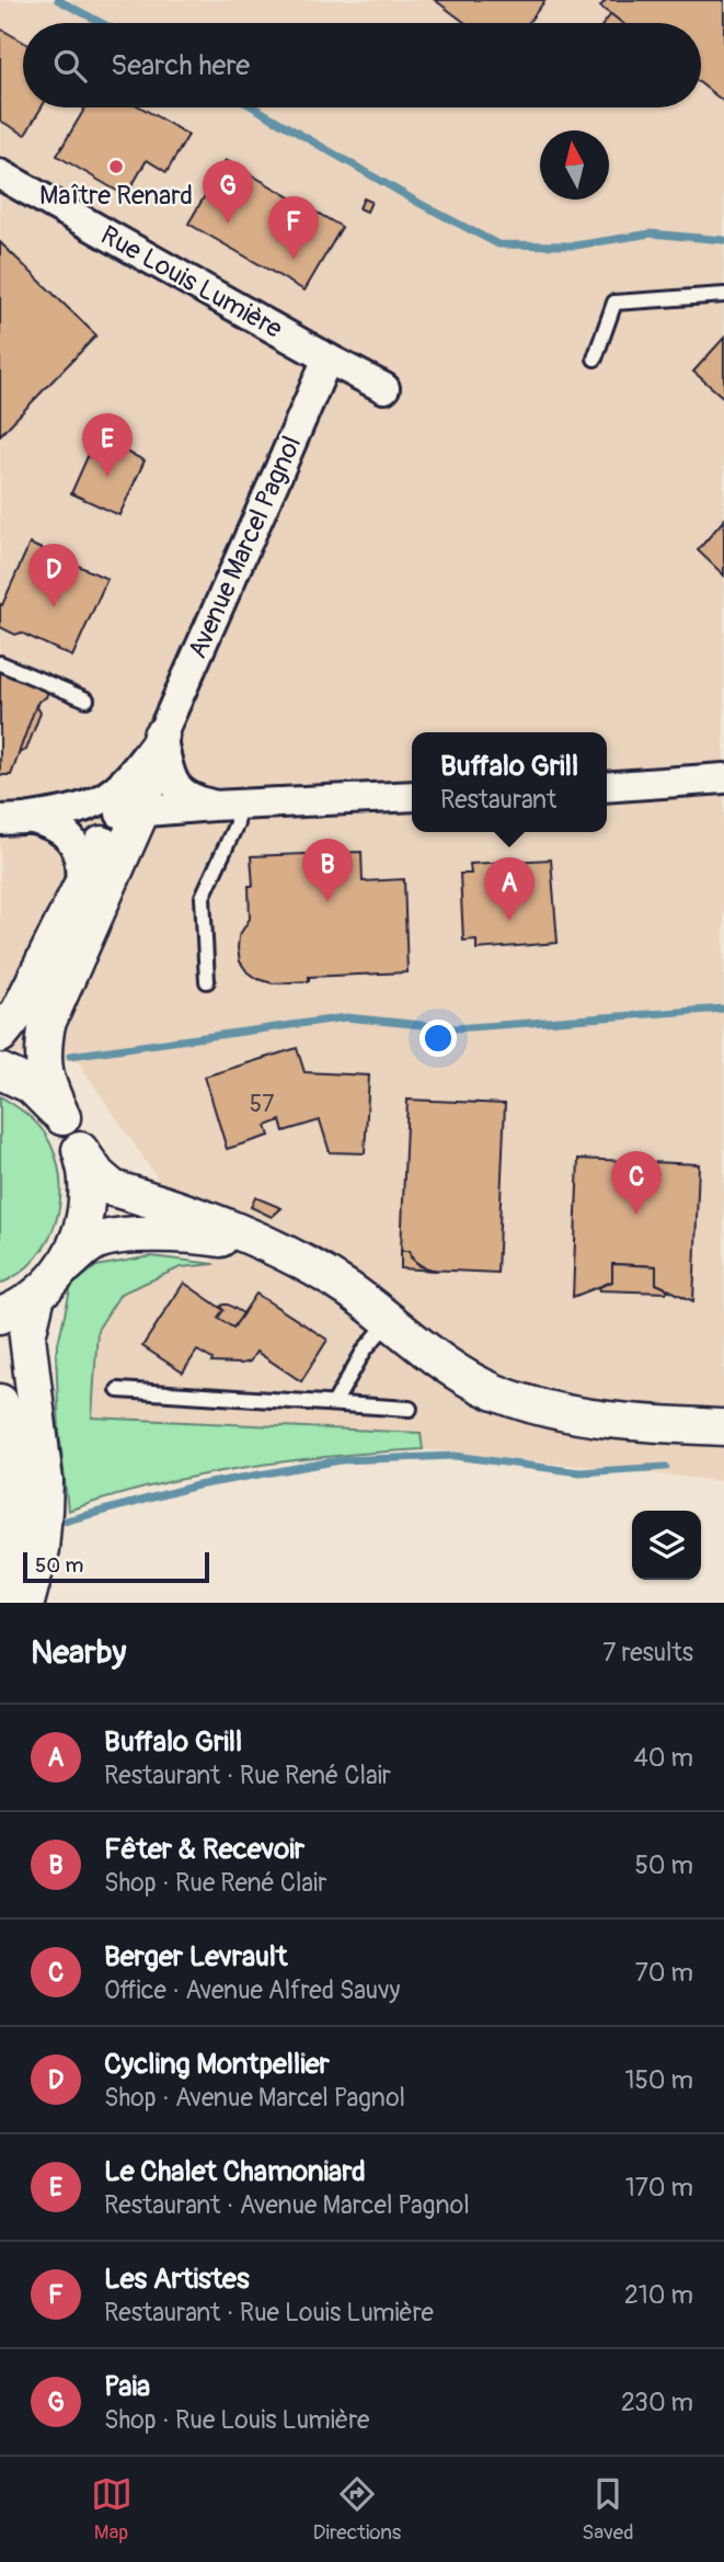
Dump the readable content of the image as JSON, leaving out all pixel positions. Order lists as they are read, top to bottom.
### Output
{
  "streets": {
    "street": ["Rue Louis Lumière", "Avenue Marcel Pagnol"]
  },
  "crossings": [
    ["Rue Louis Lumière", "Avenue Marcel Pagnol"]
  ],
  "places": ["Maître Renard"],
  "house_numbers": ["57"],
  "scale_bar": "50 m",
  "north": "top",
  "page": {
    "search": "Search here",
    "pins": [
      "G",
      "F",
      "E",
      "D",
      "B",
      "A",
      "C"
    ],
    "popup": ["Buffalo Grill", "Restaurant"],
    "scale": "50 m",
    "heading": ["Nearby", "7 results"],
    "list": [
      {
        "mark": "A",
        "name": "Buffalo Grill",
        "note": "Restaurant · Rue René Clair",
        "value": "40 m"
      },
      {
        "mark": "B",
        "name": "Fêter & Recevoir",
        "note": "Shop · Rue René Clair",
        "value": "50 m"
      },
      {
        "mark": "C",
        "name": "Berger Levrault",
        "note": "Office · Avenue Alfred Sauvy",
        "value": "70 m"
      },
      {
        "mark": "D",
        "name": "Cycling Montpellier",
        "note": "Shop · Avenue Marcel Pagnol",
        "value": "150 m"
      },
      {
        "mark": "E",
        "name": "Le Chalet Chamoniard",
        "note": "Restaurant · Avenue Marcel Pagnol",
        "value": "170 m"
      },
      {
        "mark": "F",
        "name": "Les Artistes",
        "note": "Restaurant · Rue Louis Lumière",
        "value": "210 m"
      },
      {
        "mark": "G",
        "name": "Paia",
        "note": "Shop · Rue Louis Lumière",
        "value": "230 m"
      }
    ],
    "nav": ["Map", "Directions", "Saved"]
  }
}
